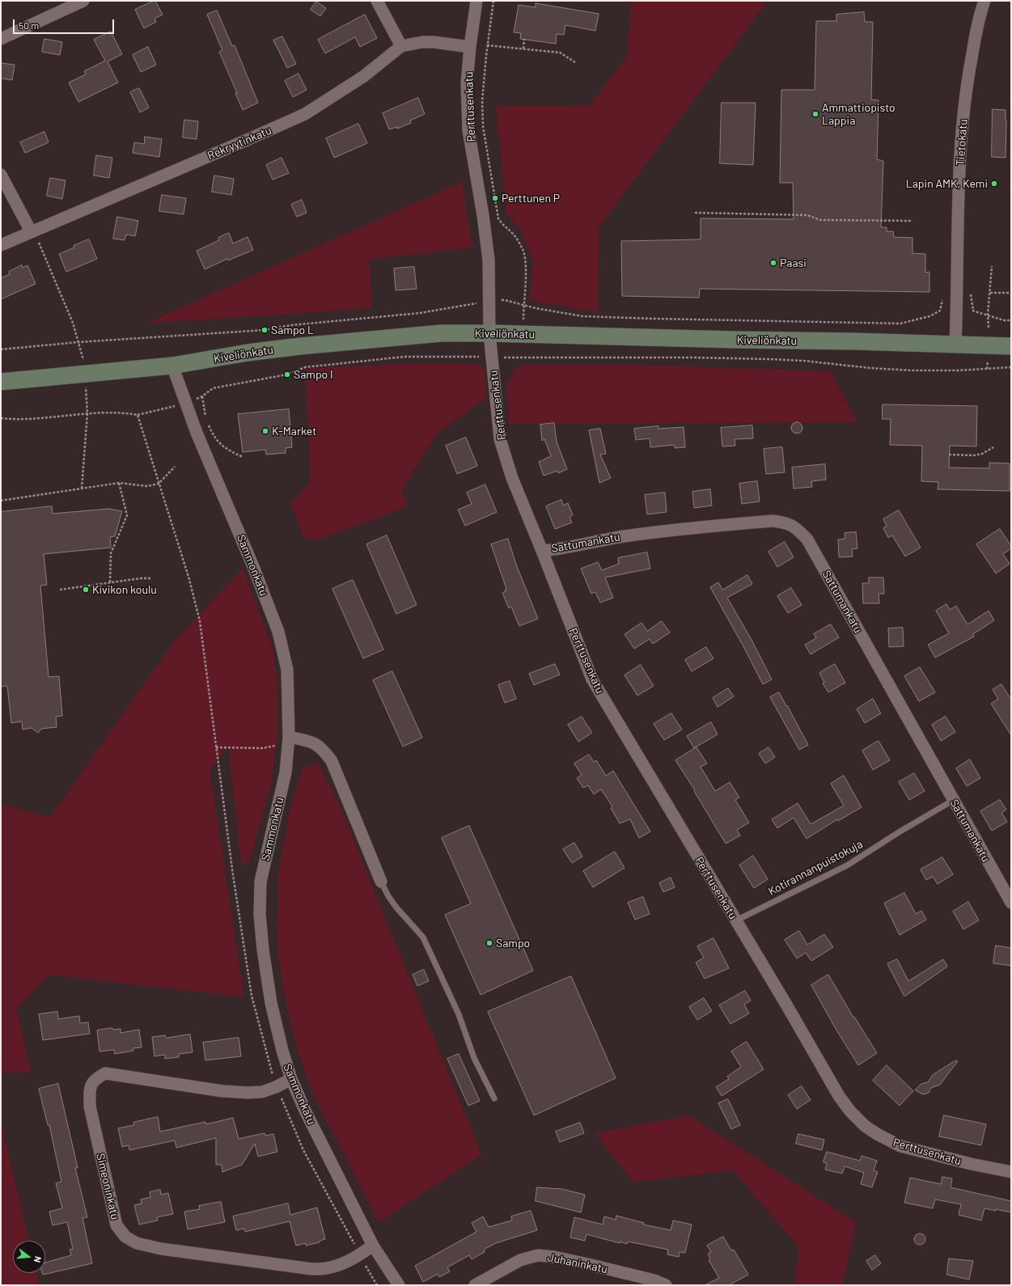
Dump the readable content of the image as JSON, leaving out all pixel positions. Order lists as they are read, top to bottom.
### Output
{
  "streets": {
    "main road": ["Kiveliönkatu"],
    "street": [
      "Perttusenkatu",
      "Tietokatu",
      "Rekryytinkatu",
      "Sattumankatu",
      "Sammonkatu",
      "Simeoninkatu",
      "Juhaninkatu"
    ],
    "lane": ["Kotirannanpuistokuja"]
  },
  "crossings": [
    ["Perttusenkatu", "Rekryytinkatu"],
    ["Perttusenkatu", "Kiveliönkatu"],
    ["Perttusenkatu", "Sattumankatu"],
    ["Perttusenkatu", "Kotirannanpuistokuja"],
    ["Tietokatu", "Kiveliönkatu"],
    ["Kiveliönkatu", "Sammonkatu"],
    ["Sattumankatu", "Kotirannanpuistokuja"],
    ["Sammonkatu", "Simeoninkatu"]
  ],
  "places": [
    "Ammattiopisto Lappia",
    "Lapin AMK, Kemi",
    "Perttunen P",
    "Paasi",
    "Sampo L",
    "Sampo I",
    "K-Market",
    "Kivikon koulu",
    "Sampo"
  ],
  "scale_bar": "50 m",
  "north": "right"
}
